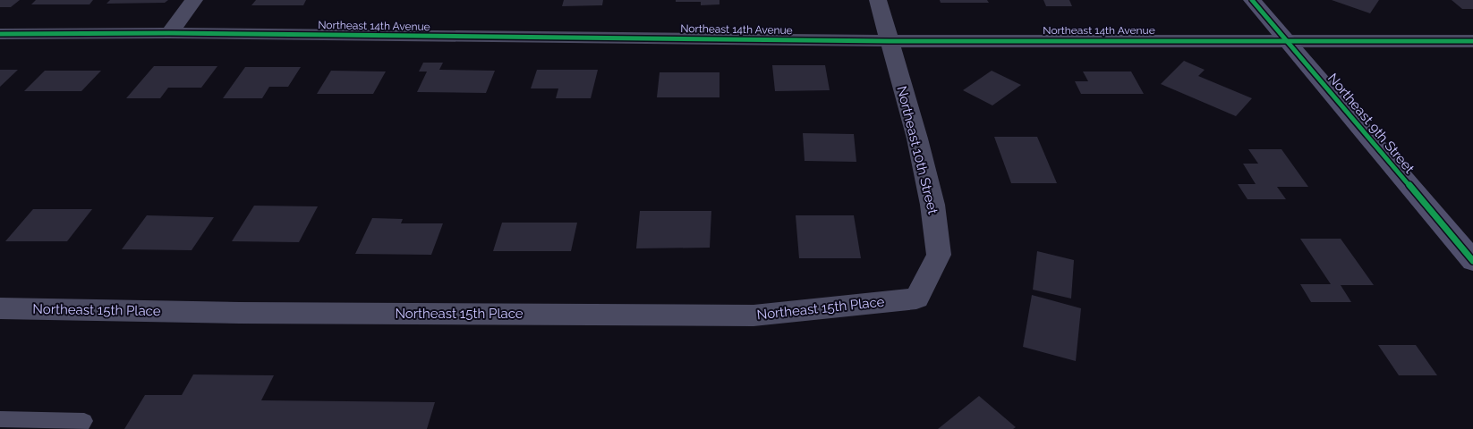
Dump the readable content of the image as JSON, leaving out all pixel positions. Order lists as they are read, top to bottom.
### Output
{
  "streets": {
    "street": [
      "Northeast 14th Avenue",
      "Northeast 9th Street",
      "Northeast 10th Street",
      "Northeast 15th Place"
    ]
  },
  "crossings": [
    ["Northeast 14th Avenue", "Northeast 9th Street"],
    ["Northeast 14th Avenue", "Northeast 10th Street"],
    ["Northeast 10th Street", "Northeast 15th Place"]
  ]
}
